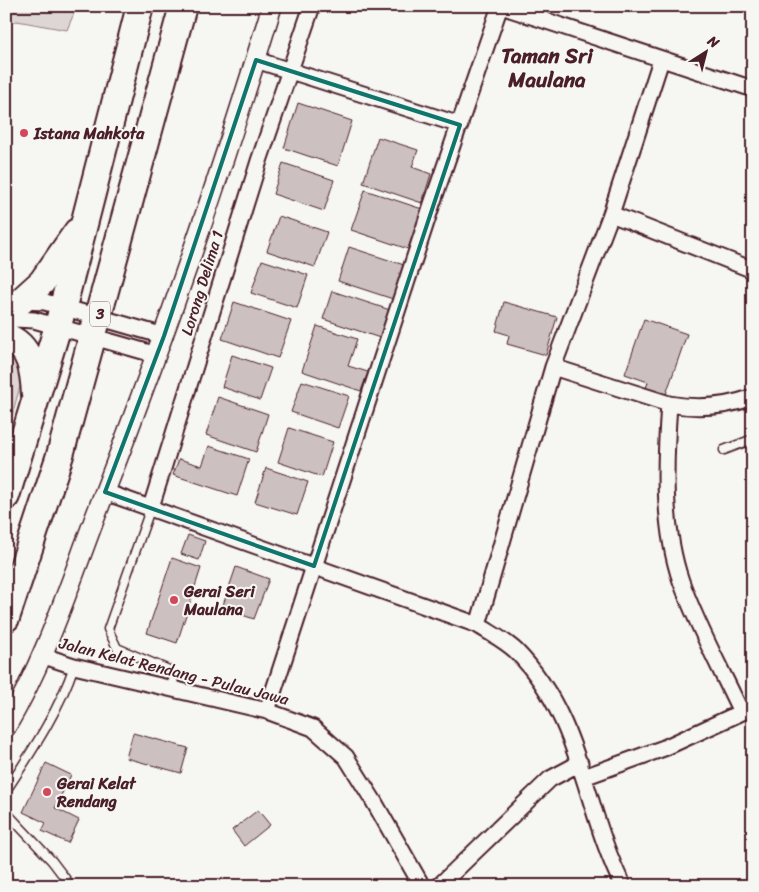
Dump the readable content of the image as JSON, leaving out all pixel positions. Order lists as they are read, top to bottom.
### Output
{
  "streets": {
    "highway": ["3"],
    "street": ["Lorong Delima 1", "Jalan Kelat Rendang - Pulau Jawa"]
  },
  "districts": ["Taman Sri Maulana"],
  "places": ["Istana Mahkota", "Gerai Seri Maulana", "Gerai Kelat Rendang"],
  "north": "top right"
}
